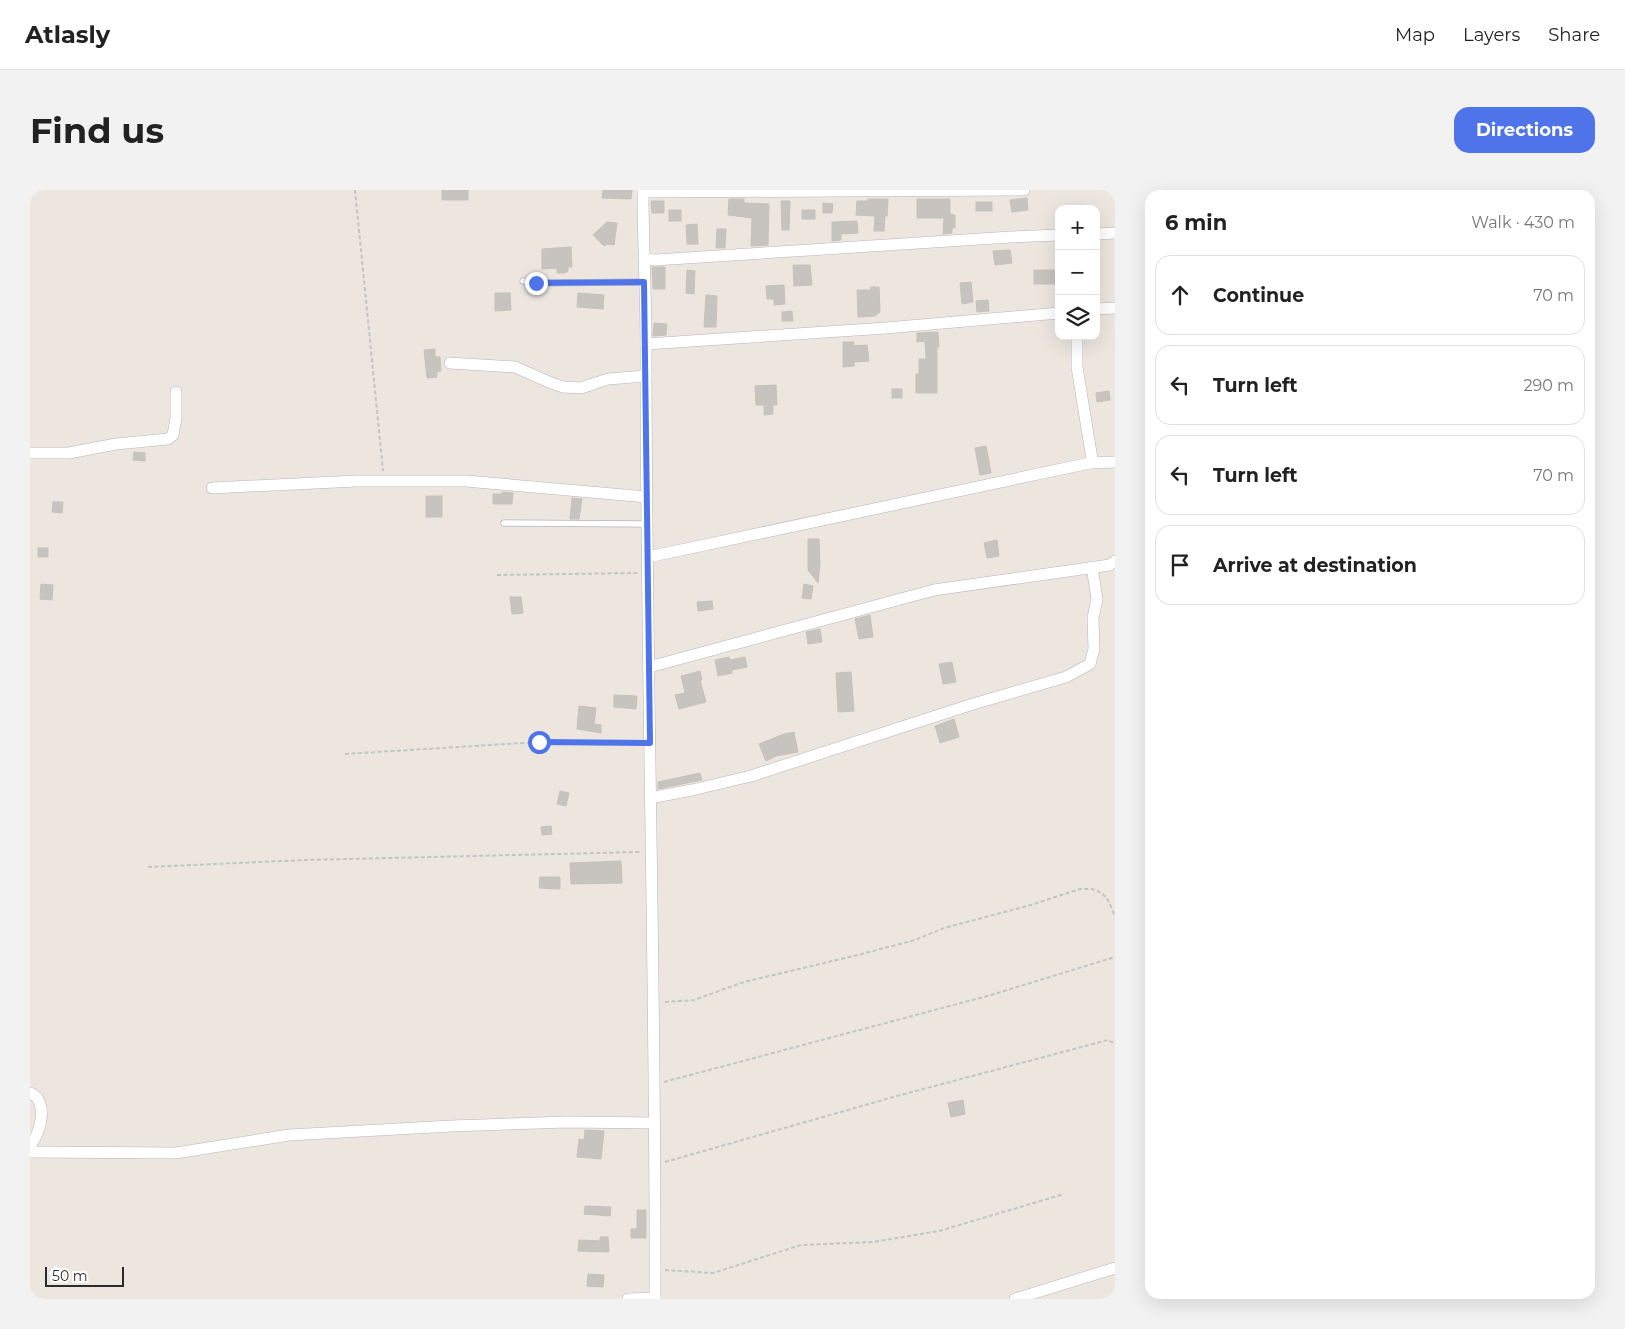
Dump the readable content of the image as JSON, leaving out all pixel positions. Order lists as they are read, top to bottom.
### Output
{
  "scale_bar": "50 m",
  "page": {
    "header": "Atlasly",
    "nav": ["Map", "Layers", "Share"],
    "buttons": "Directions",
    "title": "Find us",
    "heading": ["6 min", "Walk · 430 m"],
    "map_buttons": ["+", "−"],
    "list": [
      ["Continue", "70 m"],
      ["Turn left", "290 m"],
      ["Turn left", "70 m"],
      "Arrive at destination"
    ],
    "scale": "50 m"
  }
}
